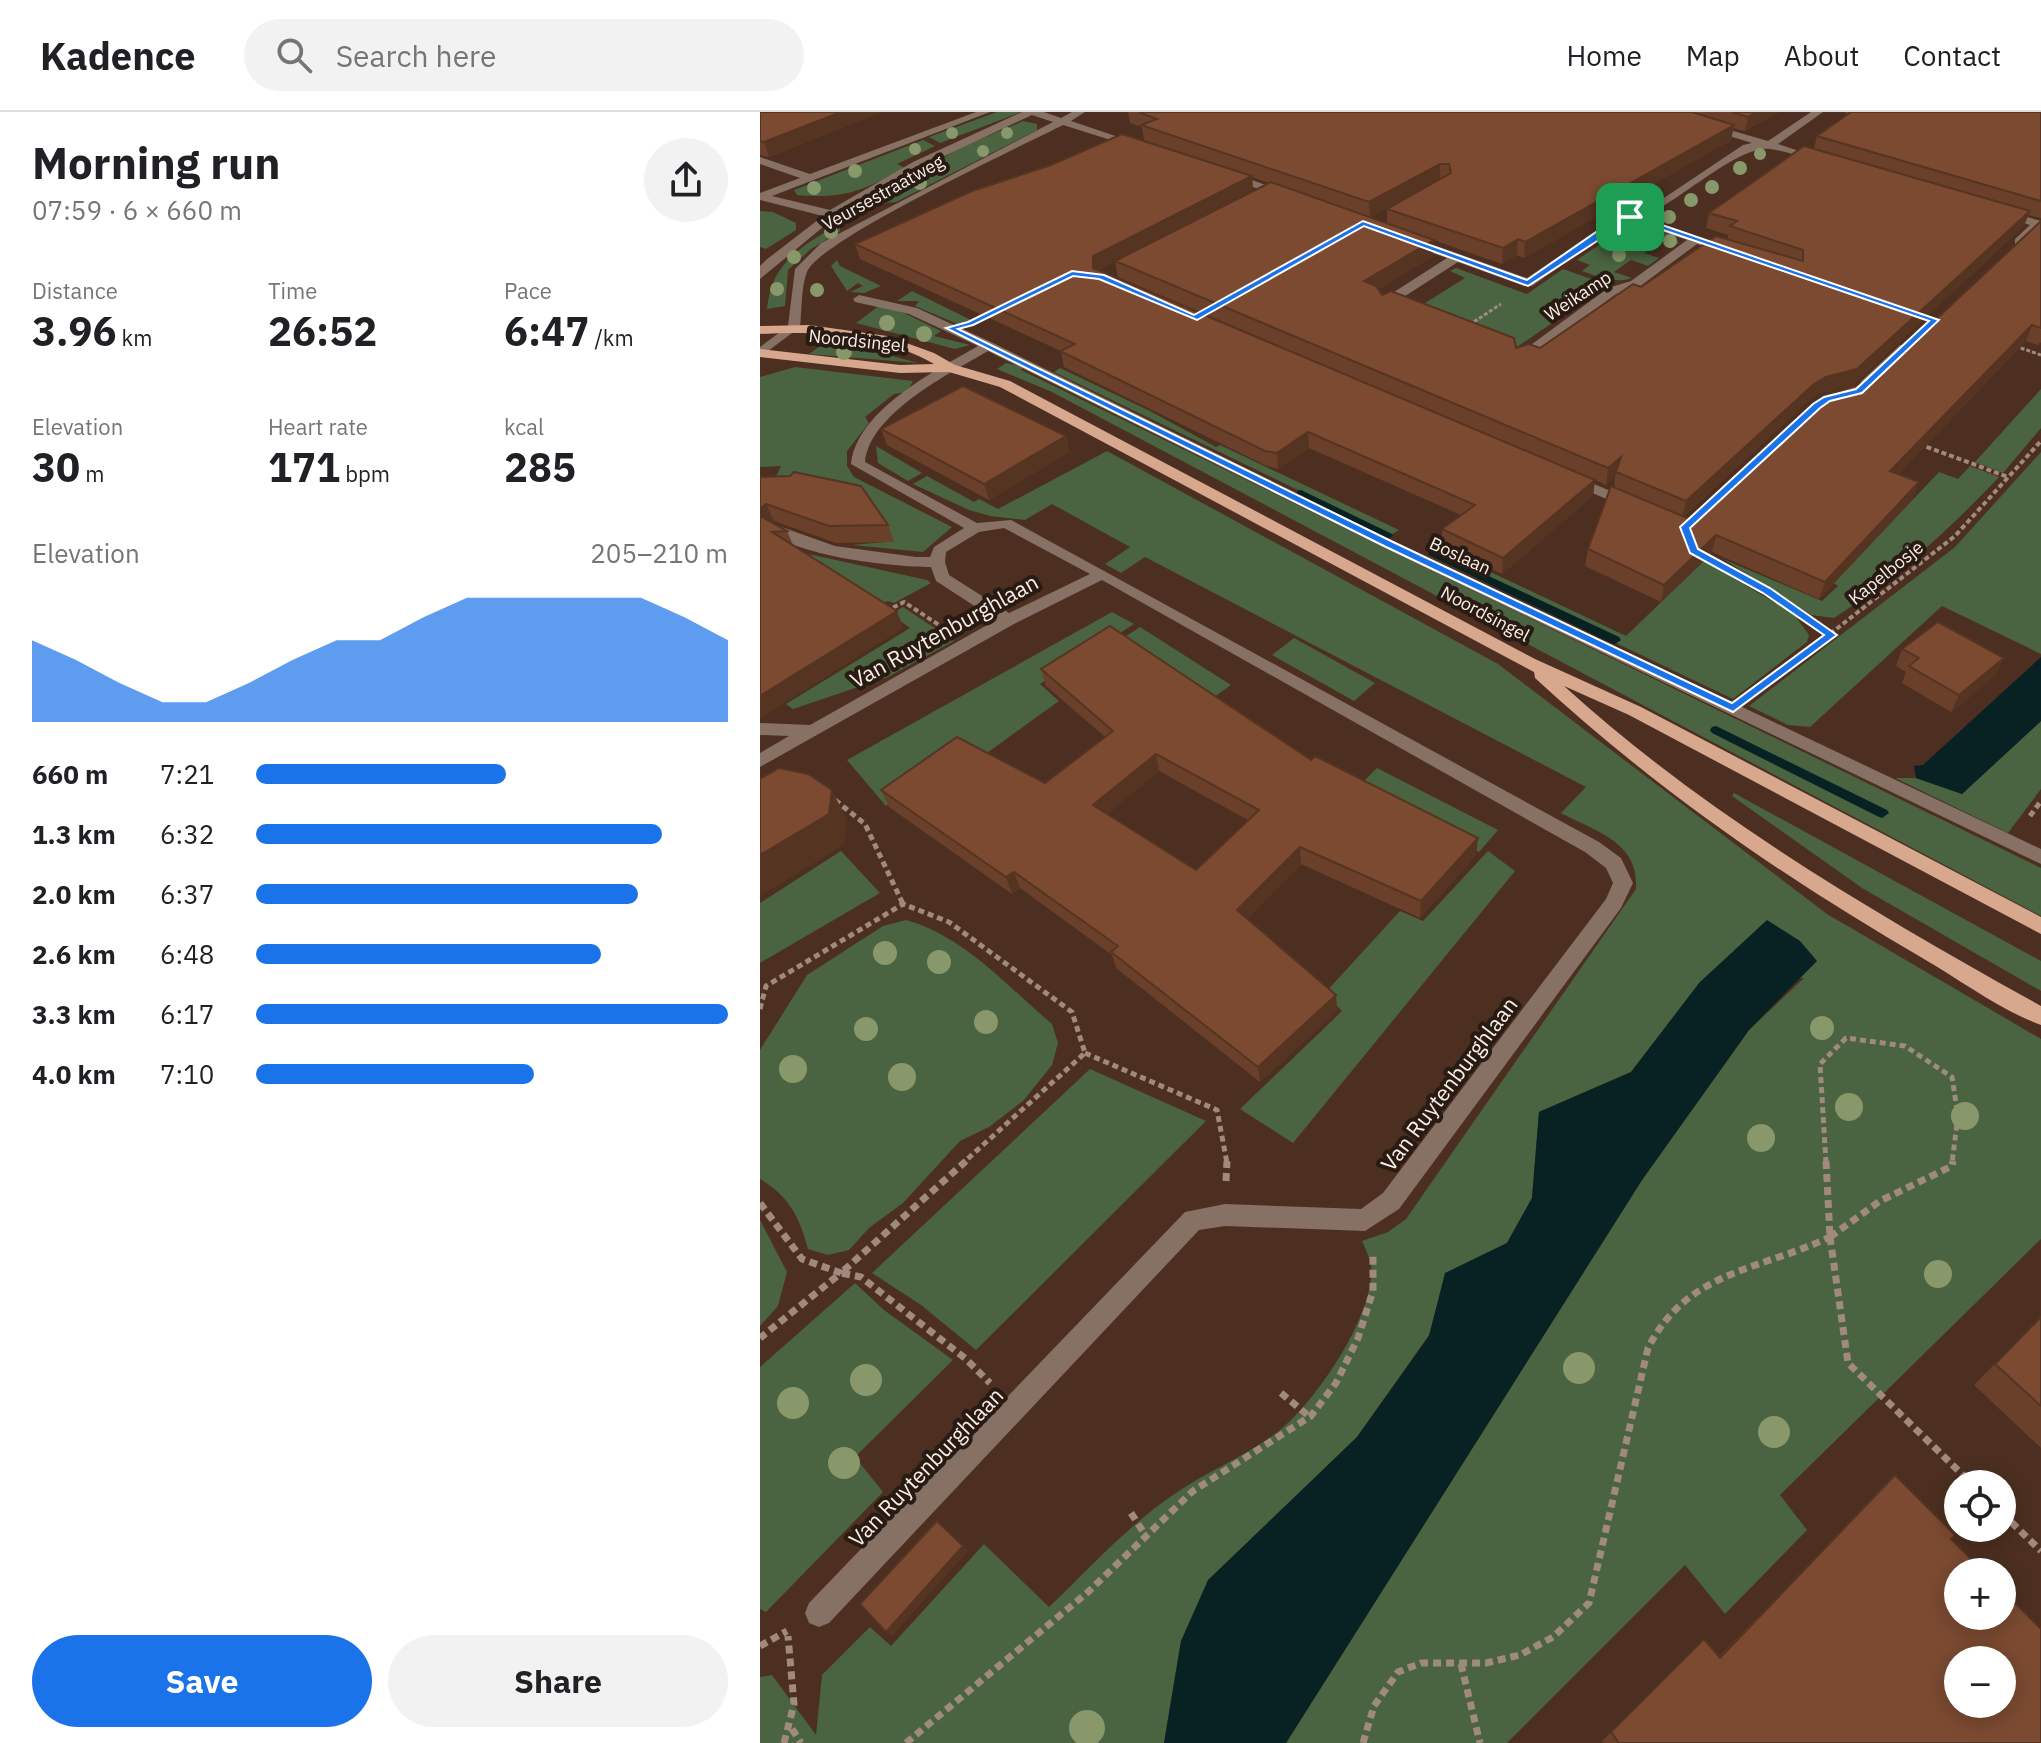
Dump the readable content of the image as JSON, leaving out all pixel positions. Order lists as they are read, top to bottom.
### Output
{
  "streets": {
    "main road": ["Noordsingel"],
    "street": [
      "Veursestraatweg",
      "Weikamp",
      "Boslaan",
      "Van Ruytenburghlaan"
    ],
    "path": ["Kapelbosje"]
  },
  "crossings": [
    ["Veursestraatweg", "Noordsingel"],
    ["Boslaan", "Kapelbosje"]
  ],
  "page": {
    "header": "Kadence",
    "search": "Search here",
    "nav": [
      "Home",
      "Map",
      "About",
      "Contact"
    ],
    "heading": ["Morning run", "07:59 · 6 × 660 m"],
    "stats": [
      ["Distance", "3.96 km"],
      ["Time", "26:52"],
      ["Pace", "6:47 /km"],
      ["Elevation", "30 m"],
      ["Heart rate", "171 bpm"],
      ["kcal", "285"]
    ],
    "chart": ["Elevation", "205–210 m"],
    "list": [
      {
        "name": "660 m",
        "note": "7:21"
      },
      {
        "name": "1.3 km",
        "note": "6:32"
      },
      {
        "name": "2.0 km",
        "note": "6:37"
      },
      {
        "name": "2.6 km",
        "note": "6:48"
      },
      {
        "name": "3.3 km",
        "note": "6:17"
      },
      {
        "name": "4.0 km",
        "note": "7:10"
      }
    ],
    "map_buttons": ["+", "−"],
    "buttons": ["Save", "Share"]
  }
}
